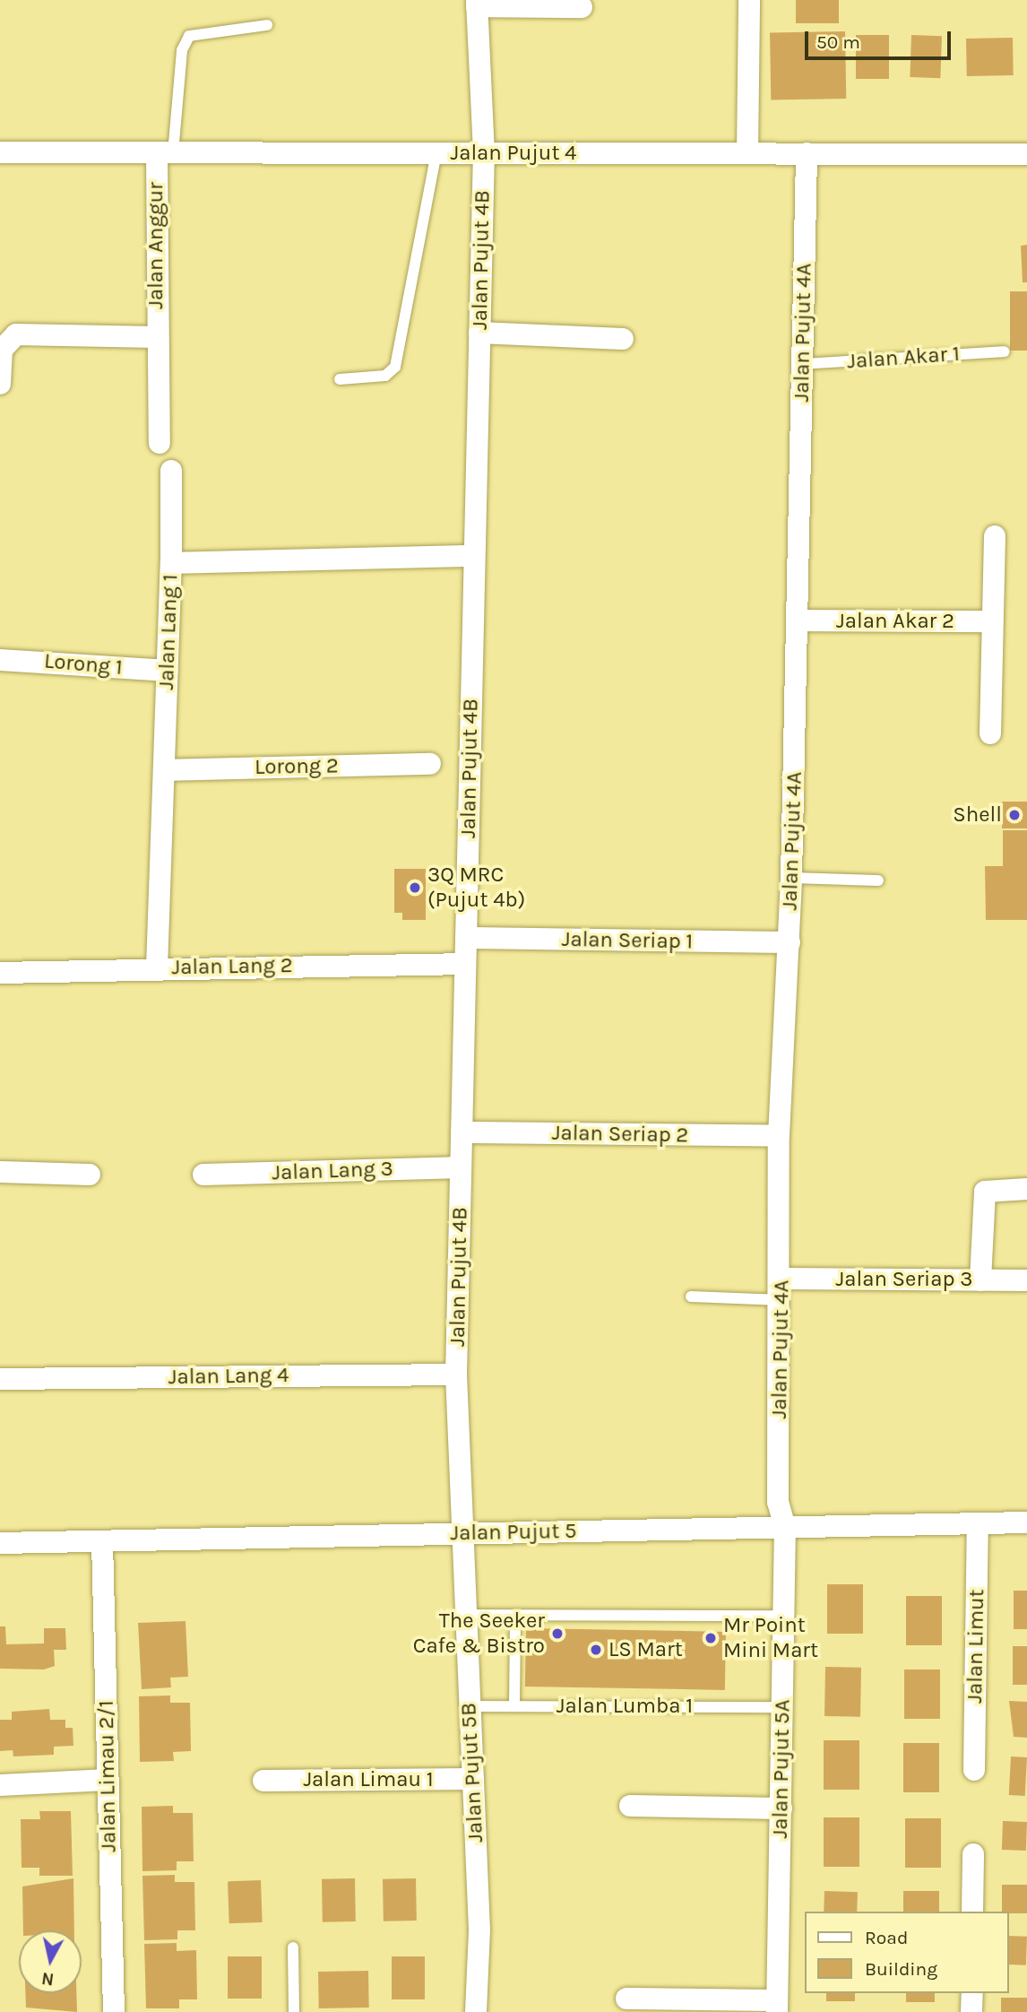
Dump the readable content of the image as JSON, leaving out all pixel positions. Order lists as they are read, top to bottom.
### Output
{
  "streets": {
    "street": [
      "Jalan Pujut 4",
      "Jalan Anggur",
      "Jalan Pujut 4B",
      "Jalan Pujut 4A",
      "Jalan Akar 2",
      "Jalan Lang 1",
      "Lorong 1",
      "Lorong 2",
      "Jalan Seriap 1",
      "Jalan Lang 2",
      "Jalan Seriap 2",
      "Jalan Lang 3",
      "Jalan Seriap 3",
      "Jalan Lang 4",
      "Jalan Pujut 5",
      "Jalan Limut",
      "Jalan Pujut 5A",
      "Jalan Pujut 5B",
      "Jalan Limau 2/1",
      "Jalan Limau 1"
    ],
    "lane": ["Jalan Akar 1", "Jalan Lumba 1"]
  },
  "crossings": [
    ["Jalan Pujut 4", "Jalan Anggur"],
    ["Jalan Pujut 4", "Jalan Pujut 4B"],
    ["Jalan Pujut 4", "Jalan Pujut 4A"],
    ["Jalan Pujut 4B", "Jalan Lang 1"],
    ["Jalan Pujut 4B", "Jalan Seriap 1"],
    ["Jalan Pujut 4B", "Jalan Lang 2"],
    ["Jalan Pujut 4B", "Jalan Seriap 2"],
    ["Jalan Pujut 4B", "Jalan Lang 3"],
    ["Jalan Pujut 4B", "Jalan Lang 4"],
    ["Jalan Pujut 4B", "Jalan Pujut 5"],
    ["Jalan Pujut 4B", "Jalan Pujut 5B"],
    ["Jalan Pujut 4A", "Jalan Akar 1"],
    ["Jalan Pujut 4A", "Jalan Akar 2"],
    ["Jalan Pujut 4A", "Jalan Seriap 1"],
    ["Jalan Pujut 4A", "Jalan Seriap 2"],
    ["Jalan Pujut 4A", "Jalan Seriap 3"],
    ["Jalan Pujut 4A", "Jalan Pujut 5"],
    ["Jalan Pujut 4A", "Jalan Pujut 5A"],
    ["Jalan Lang 1", "Lorong 1"],
    ["Jalan Lang 1", "Lorong 2"],
    ["Jalan Lang 1", "Jalan Lang 2"],
    ["Jalan Pujut 5", "Jalan Limut"],
    ["Jalan Pujut 5", "Jalan Pujut 5A"],
    ["Jalan Pujut 5", "Jalan Pujut 5B"],
    ["Jalan Pujut 5", "Jalan Limau 2/1"],
    ["Jalan Lumba 1", "Jalan Pujut 5A"],
    ["Jalan Lumba 1", "Jalan Pujut 5B"],
    ["Jalan Pujut 5B", "Jalan Limau 1"]
  ],
  "places": [
    "Shell",
    "3Q MRC (Pujut 4b)",
    "The Seeker Cafe & Bistro",
    "Mr Point Mini Mart",
    "LS Mart"
  ],
  "legend": ["Road", "Building"],
  "scale_bar": "50 m",
  "north": "bottom"
}
